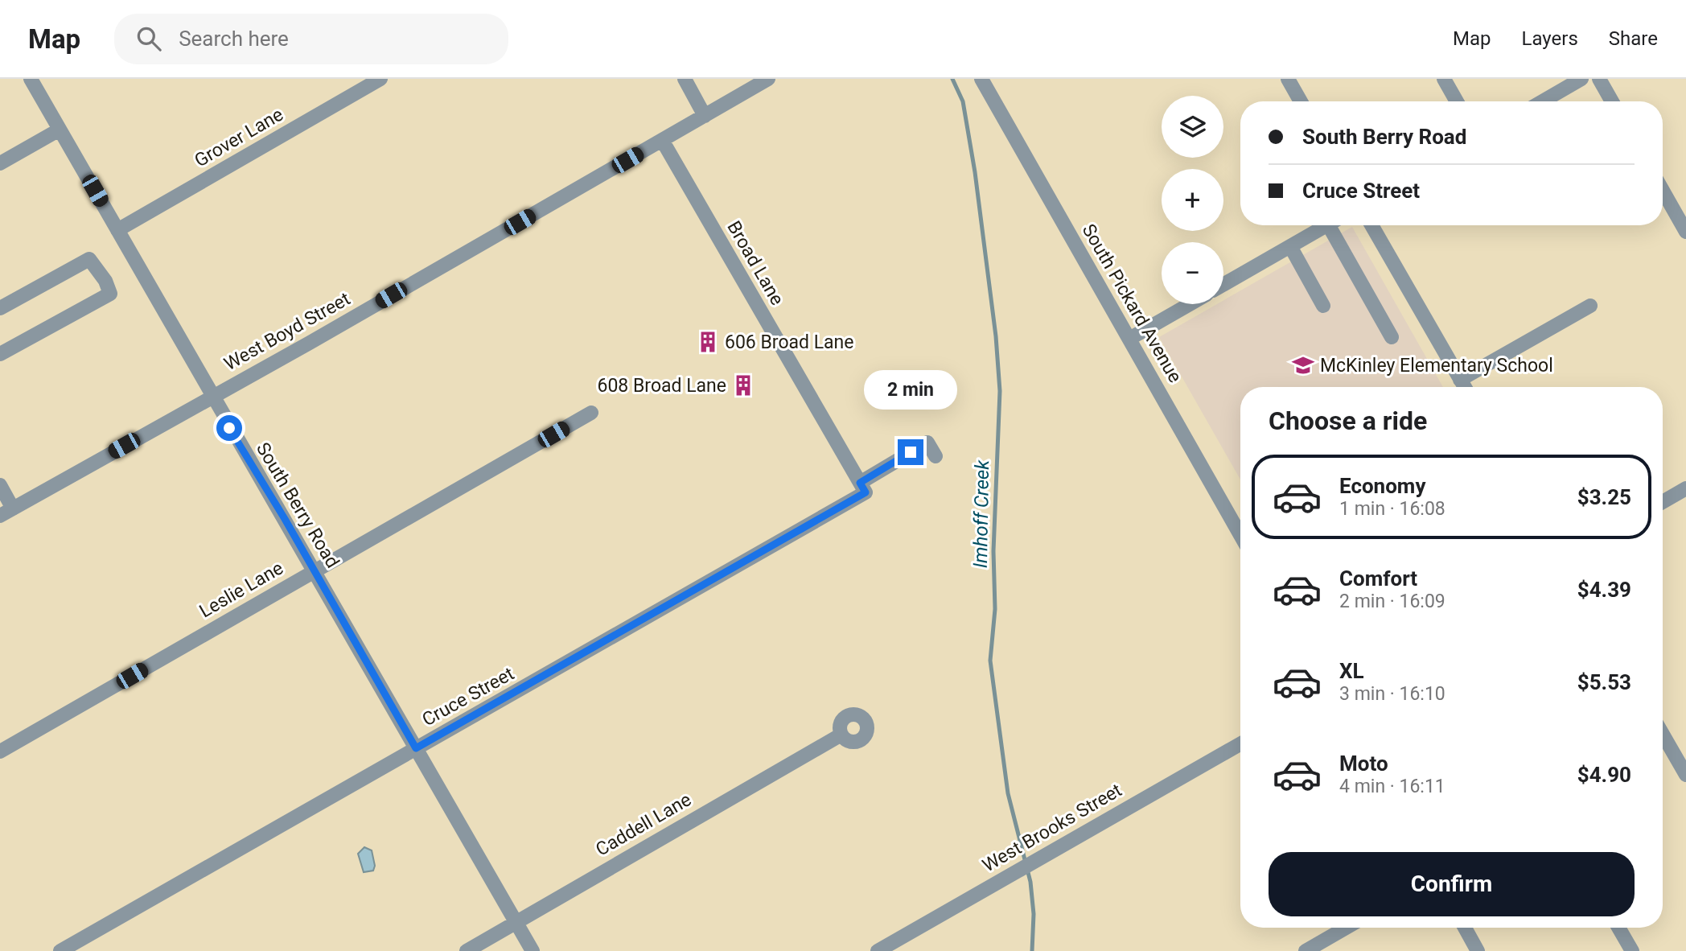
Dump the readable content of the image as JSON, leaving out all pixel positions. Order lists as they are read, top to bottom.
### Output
{
  "streets": {
    "street": [
      "Grover Lane",
      "Broad Lane",
      "South Pickard Avenue",
      "West Boyd Street",
      "South Berry Road",
      "Leslie Lane",
      "Cruce Street",
      "Caddell Lane",
      "West Brooks Street"
    ]
  },
  "crossings": [
    ["Grover Lane", "South Berry Road"],
    ["Broad Lane", "West Boyd Street"],
    ["Broad Lane", "Cruce Street"],
    ["West Boyd Street", "South Berry Road"],
    ["South Berry Road", "Leslie Lane"],
    ["South Berry Road", "Cruce Street"],
    ["South Berry Road", "Caddell Lane"]
  ],
  "water": ["Imhoff Creek"],
  "places": {
    "building": ["606 Broad Lane", "608 Broad Lane"],
    "school or university": ["McKinley Elementary School"]
  },
  "page": {
    "header": "Map",
    "search": "Search here",
    "nav": ["Map", "Layers", "Share"],
    "map_buttons": ["+", "−"],
    "banner": ["South Berry Road", "Cruce Street"],
    "bubble": "2 min",
    "heading": "Choose a ride",
    "list": [
      {
        "name": "Economy",
        "note": "1 min · 16:08",
        "value": "$3.25"
      },
      {
        "name": "Comfort",
        "note": "2 min · 16:09",
        "value": "$4.39"
      },
      {
        "name": "XL",
        "note": "3 min · 16:10",
        "value": "$5.53"
      },
      {
        "name": "Moto",
        "note": "4 min · 16:11",
        "value": "$4.90"
      }
    ],
    "buttons": "Confirm"
  }
}
